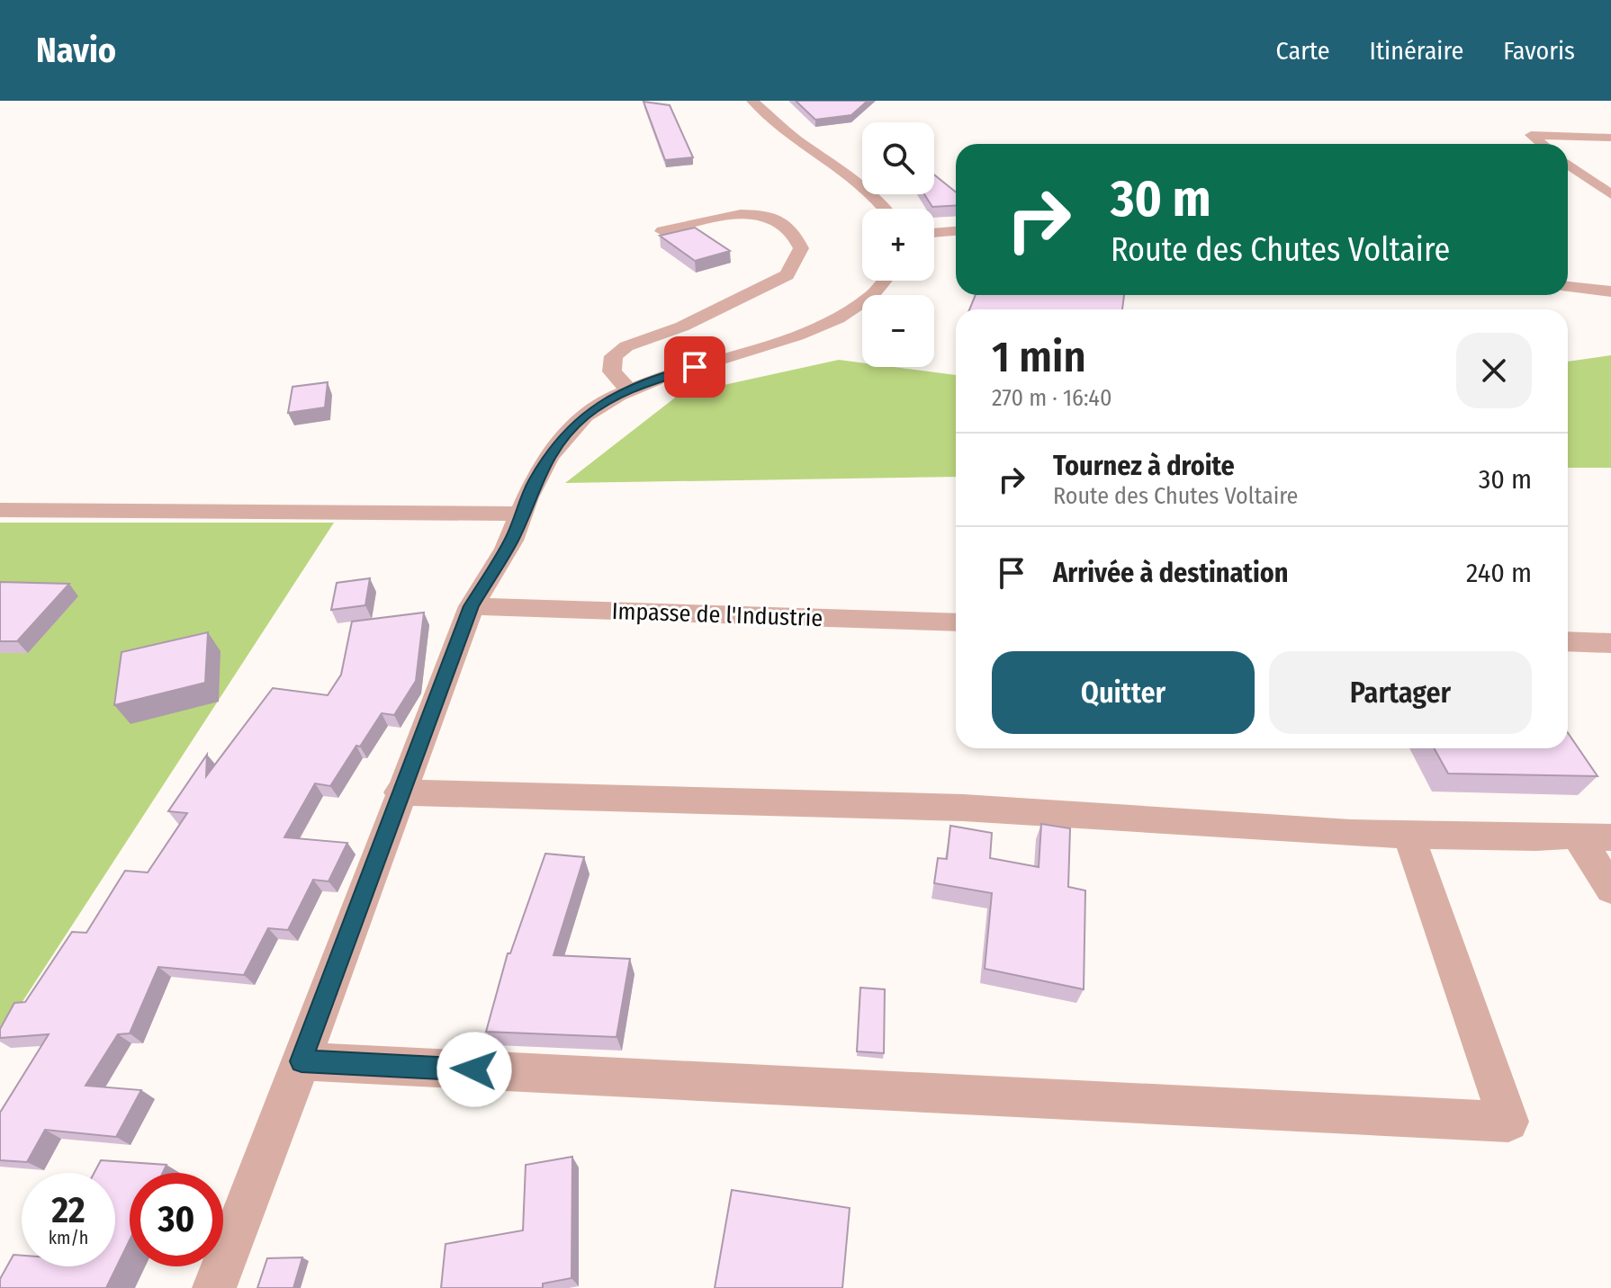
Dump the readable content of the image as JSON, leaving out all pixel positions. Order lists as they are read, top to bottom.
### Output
{
  "streets": {
    "street": ["Impasse de l'Industrie"]
  },
  "page": {
    "header": "Navio",
    "nav": ["Carte", "Itinéraire", "Favoris"],
    "map_buttons": ["+", "−"],
    "turn": ["30 m", "Route des Chutes Voltaire"],
    "heading": ["1 min", "270 m · 16:40"],
    "list": [
      {
        "name": "Tournez à droite",
        "note": "Route des Chutes Voltaire",
        "value": "30 m"
      },
      {
        "name": "Arrivée à destination",
        "value": "240 m"
      }
    ],
    "buttons": ["Quitter", "Partager"],
    "speed": "22 km/h",
    "limit": "30"
  }
}
